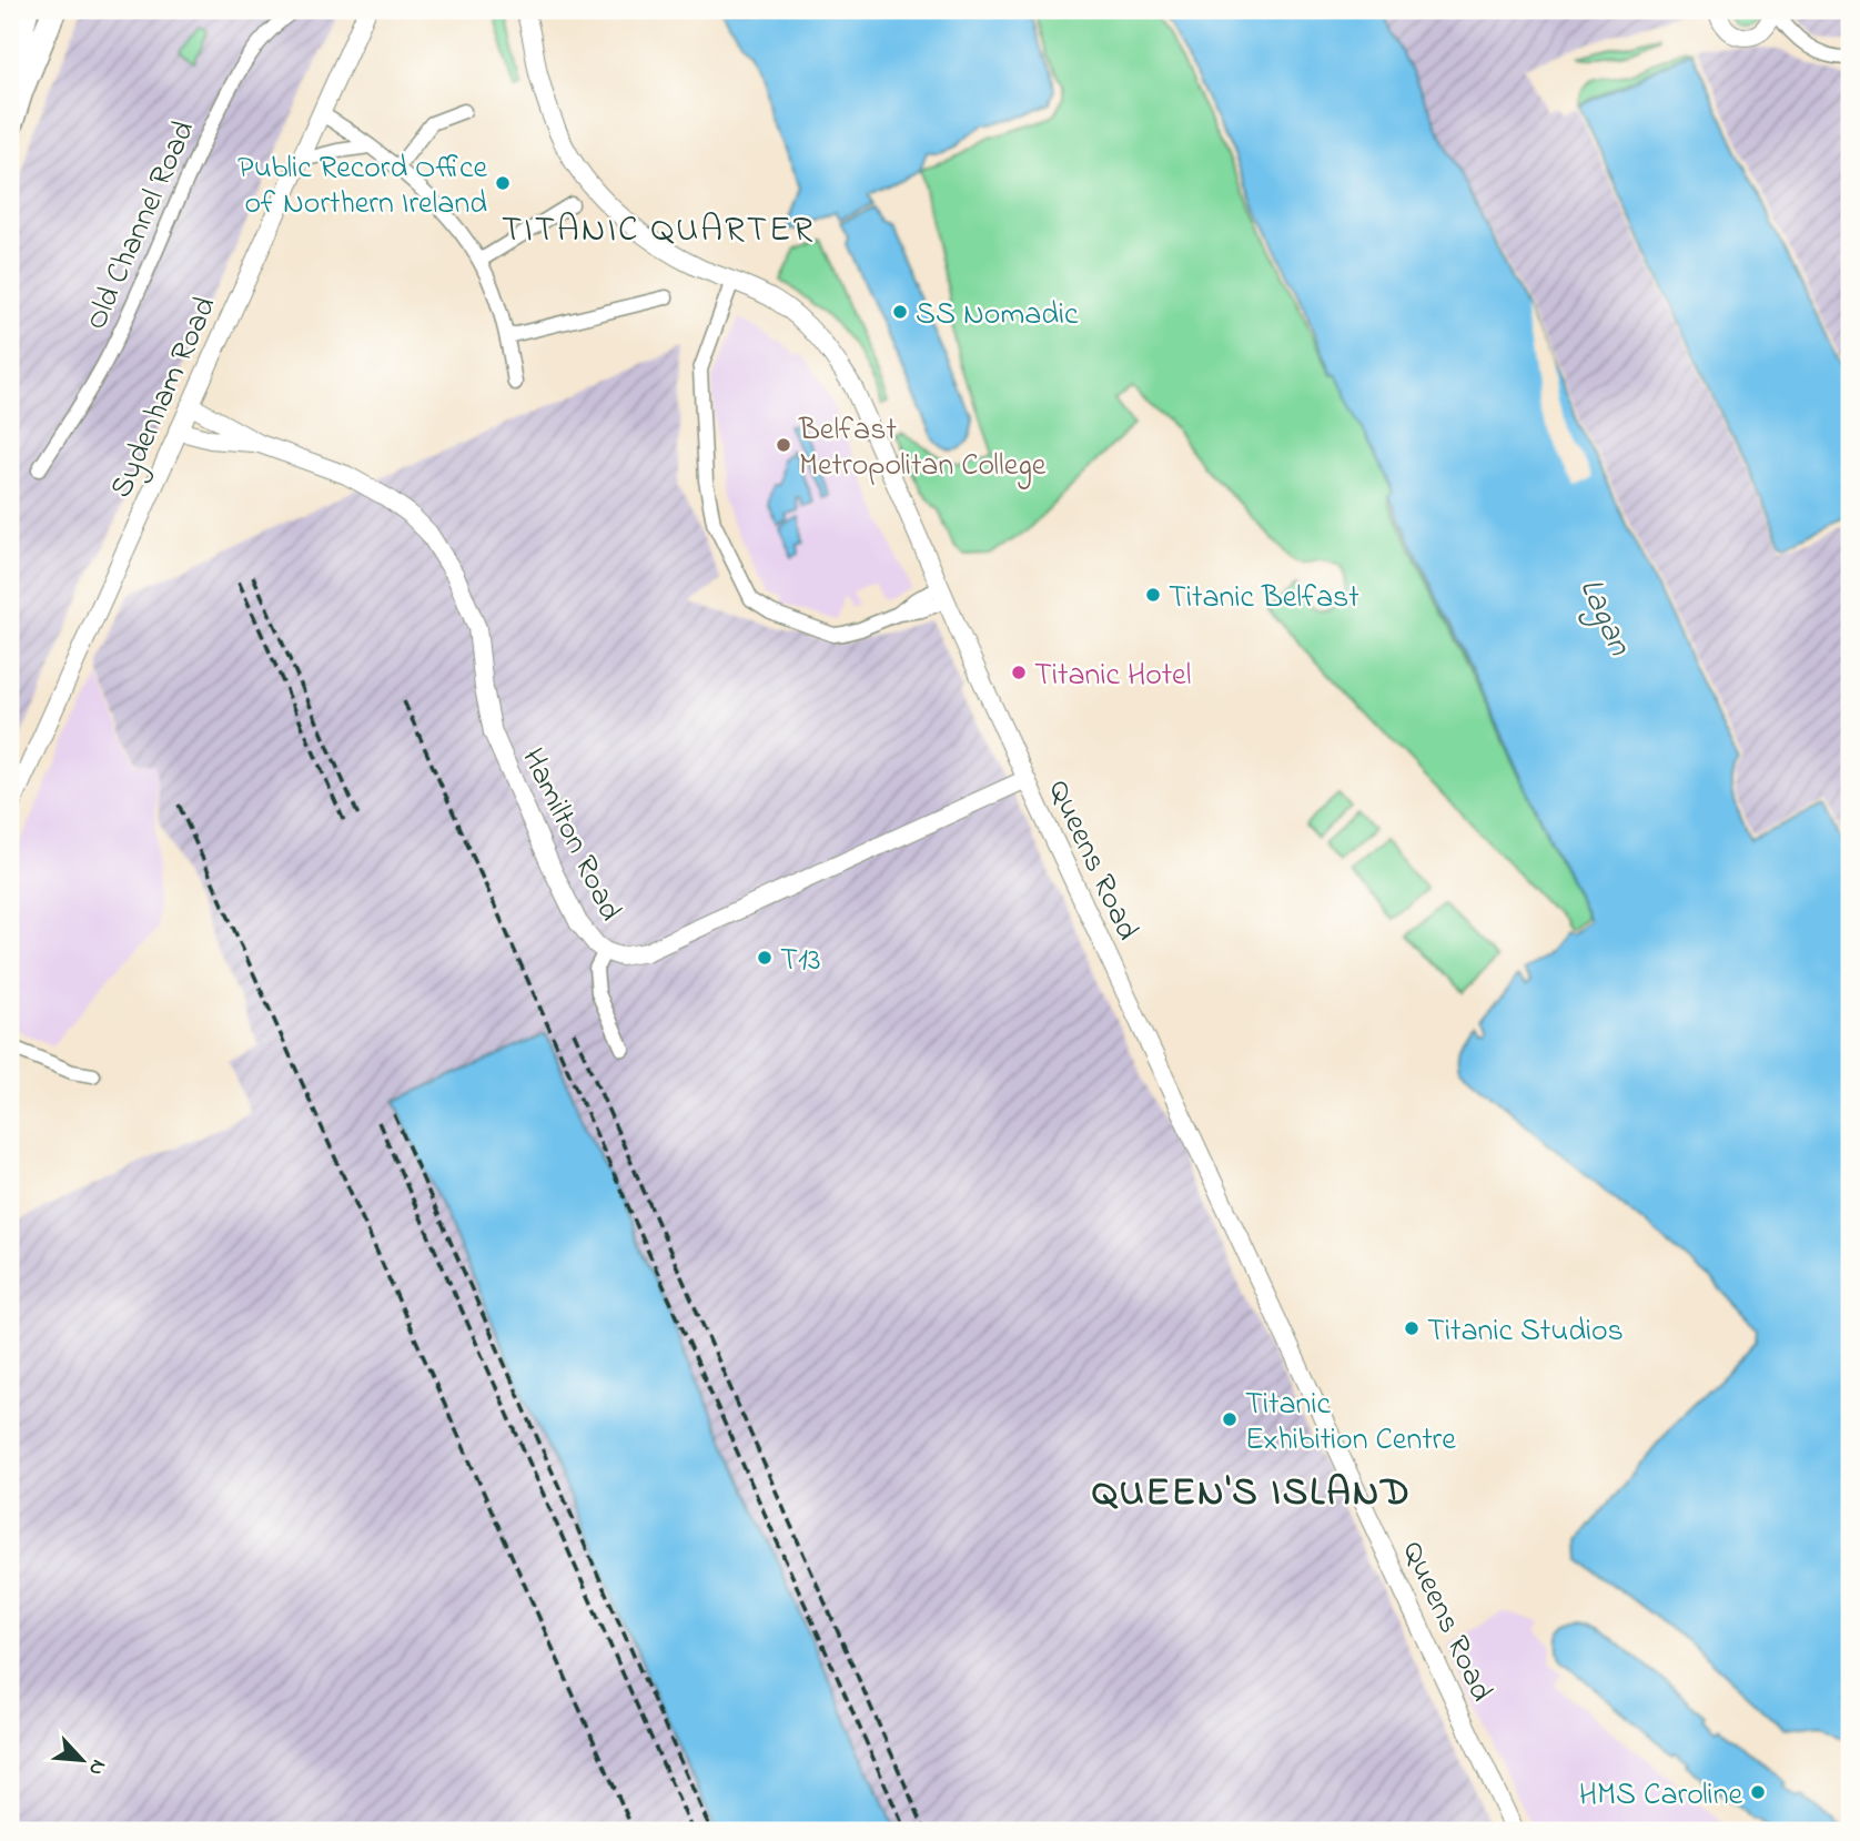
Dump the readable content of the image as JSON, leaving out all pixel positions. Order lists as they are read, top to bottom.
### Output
{
  "streets": {
    "street": [
      "Old Channel Road",
      "Sydenham Road",
      "Hamilton Road",
      "Queens Road"
    ]
  },
  "crossings": [
    ["Sydenham Road", "Hamilton Road"],
    ["Hamilton Road", "Queens Road"]
  ],
  "districts": ["TITANIC QUARTER", "QUEEN'S ISLAND"],
  "water": ["Lagan"],
  "places": [
    "Public Record Office of Northern Ireland",
    "SS Nomadic",
    "Belfast Metropolitan College",
    "Titanic Belfast",
    "Titanic Hotel",
    "T13",
    "Titanic Studios",
    "Titanic Exhibition Centre",
    "HMS Caroline"
  ],
  "north": "bottom right"
}
